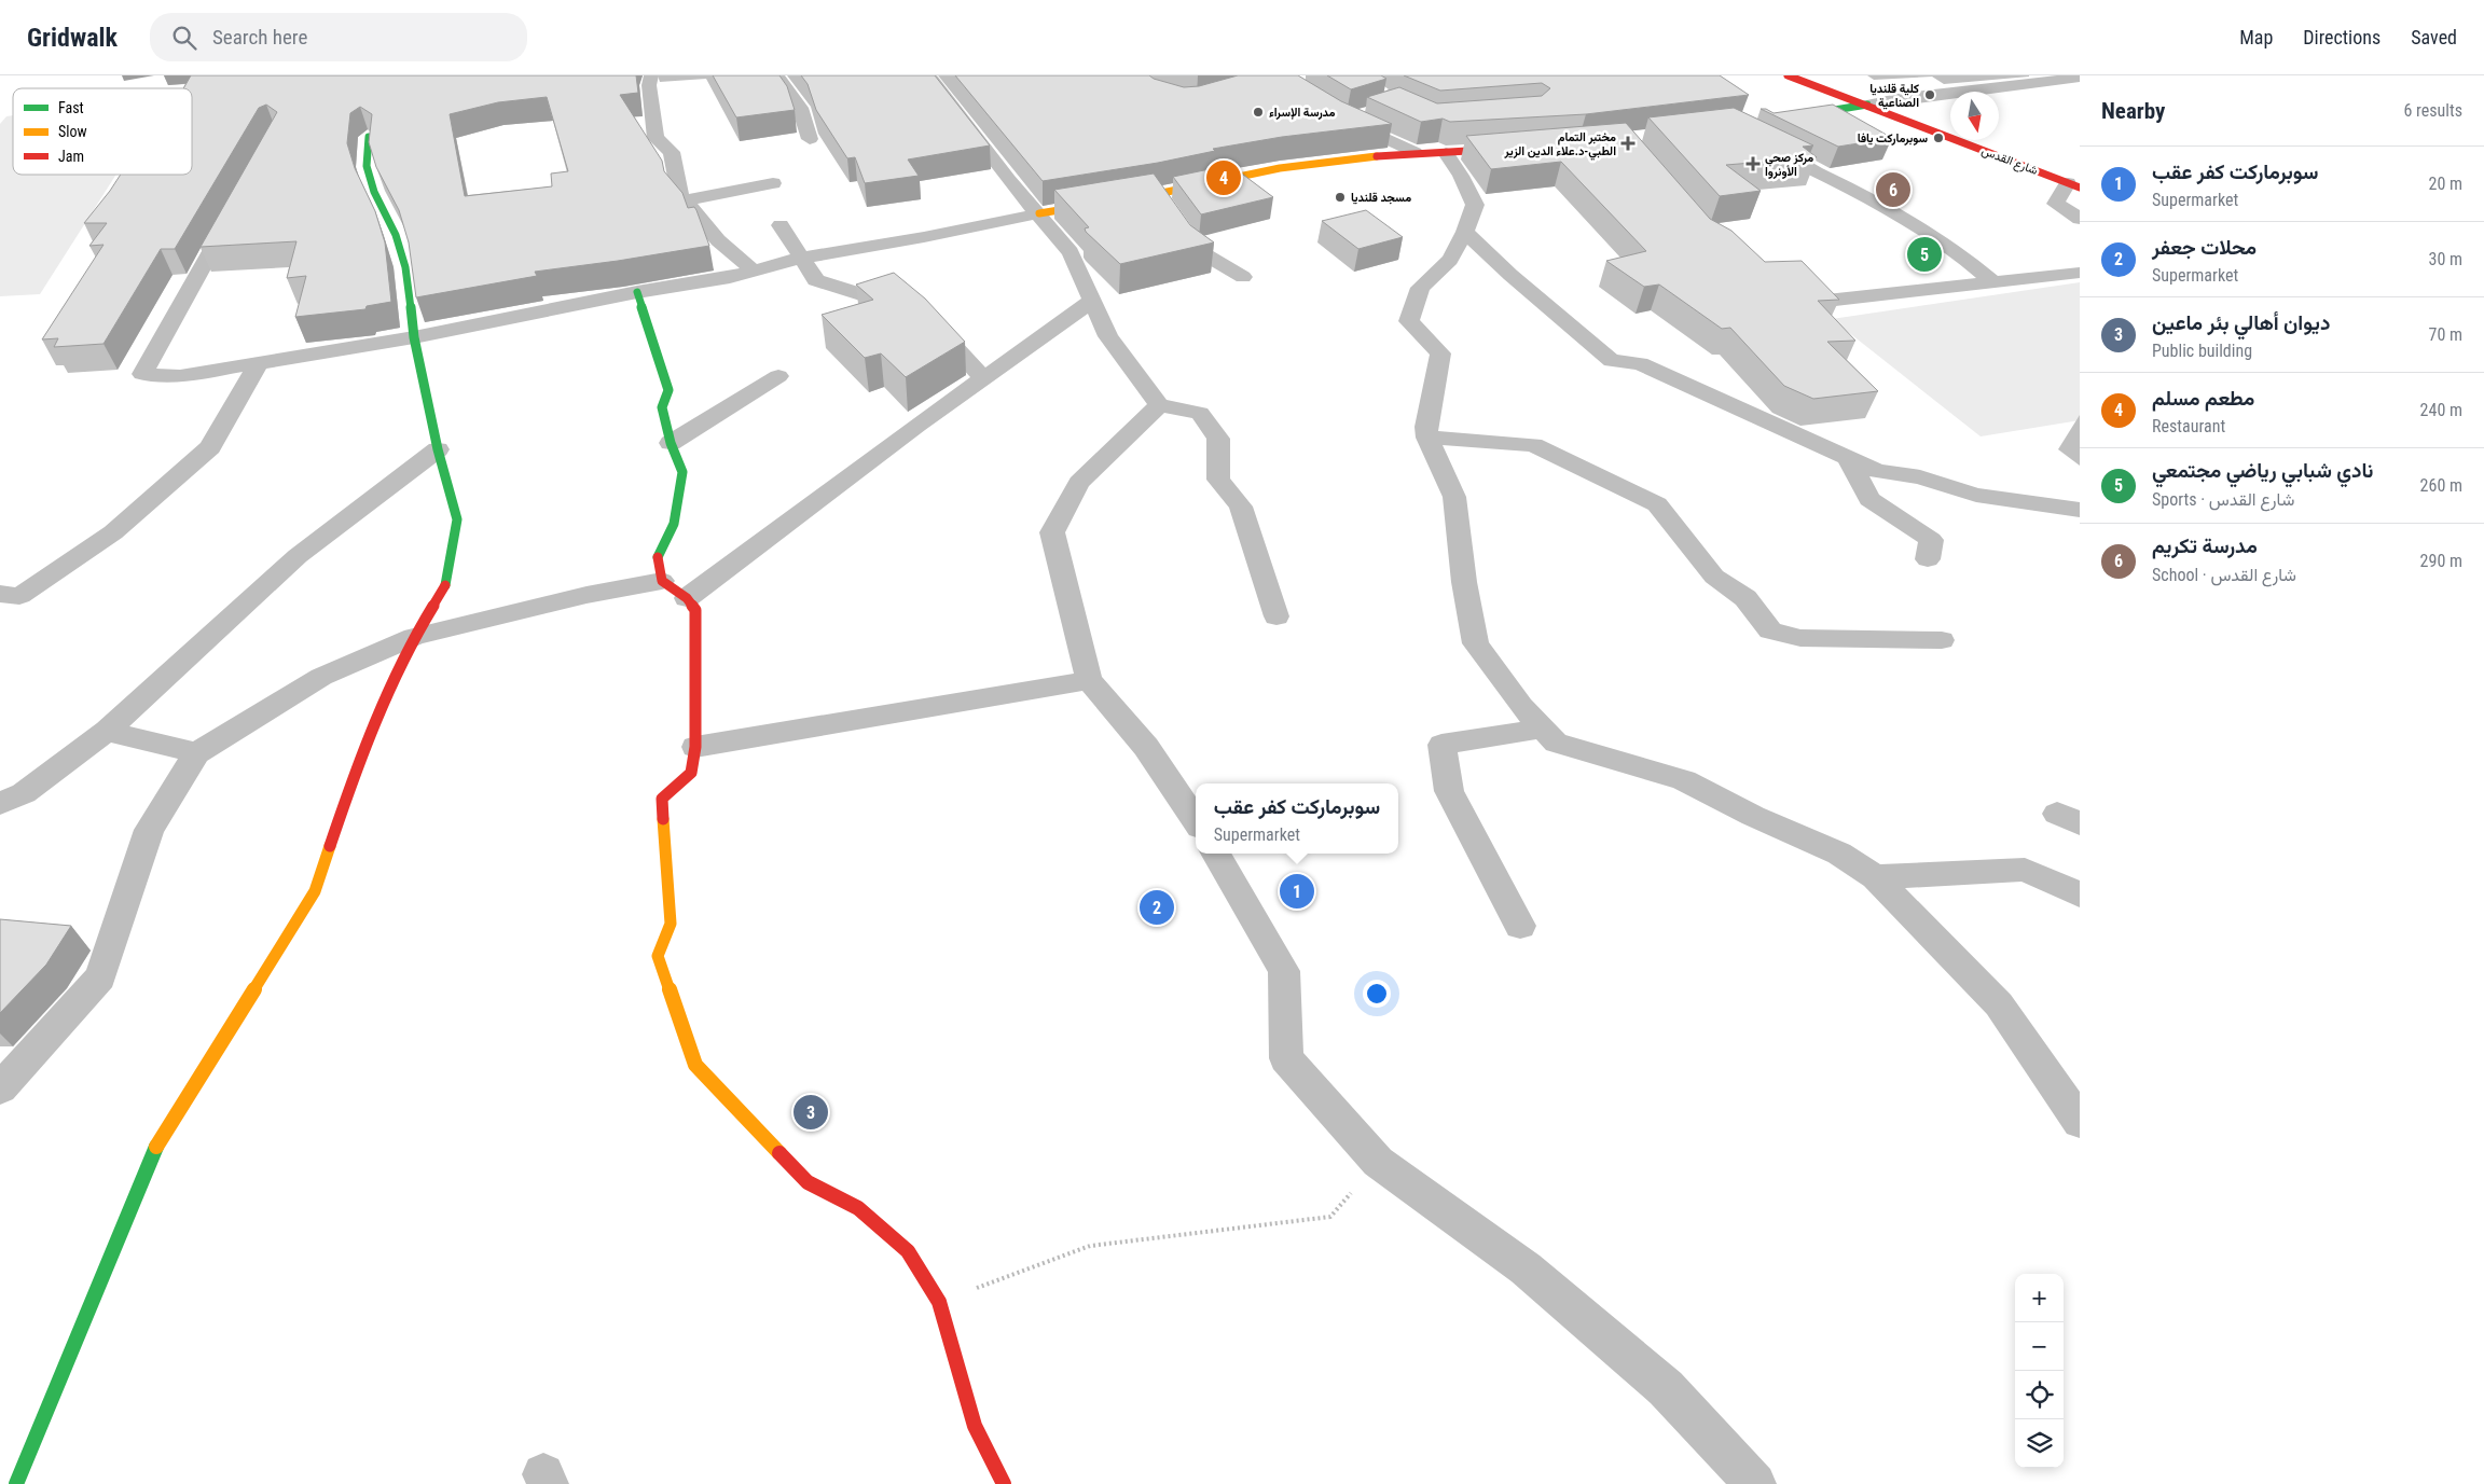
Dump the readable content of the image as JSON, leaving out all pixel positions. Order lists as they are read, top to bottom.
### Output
{
  "streets": {
    "street": ["شارع القدس"]
  },
  "places": {
    "other": [
      "كلية قلنديا الصناعية",
      "مدرسة الإسراء",
      "سوبرماركت يافا",
      "مسجد قلنديا"
    ],
    "health": ["مختبر التمام الطبي-د.علاء الدين الزير", "مركز صحي الأونروا"]
  },
  "legend": ["Fast", "Slow", "Jam"],
  "north": "bottom",
  "page": {
    "header": "Gridwalk",
    "search": "Search here",
    "nav": ["Map", "Directions", "Saved"],
    "heading": ["Nearby", "6 results"],
    "list": [
      {
        "mark": "1",
        "name": "سوبرماركت كفر عقب",
        "note": "Supermarket",
        "value": "20 m"
      },
      {
        "mark": "2",
        "name": "محلات جعفر",
        "note": "Supermarket",
        "value": "30 m"
      },
      {
        "mark": "3",
        "name": "ديوان أهالي بئر ماعين",
        "note": "Public building",
        "value": "70 m"
      },
      {
        "mark": "4",
        "name": "مطعم مسلم",
        "note": "Restaurant",
        "value": "240 m"
      },
      {
        "mark": "5",
        "name": "نادي شبابي رياضي مجتمعي",
        "note": "Sports · شارع القدس",
        "value": "260 m"
      },
      {
        "mark": "6",
        "name": "مدرسة تكريم",
        "note": "School · شارع القدس",
        "value": "290 m"
      }
    ],
    "pins": [
      "4",
      "6",
      "5",
      "1",
      "2",
      "3"
    ],
    "popup": ["سوبرماركت كفر عقب", "Supermarket"],
    "map_buttons": ["+", "−"]
  }
}
